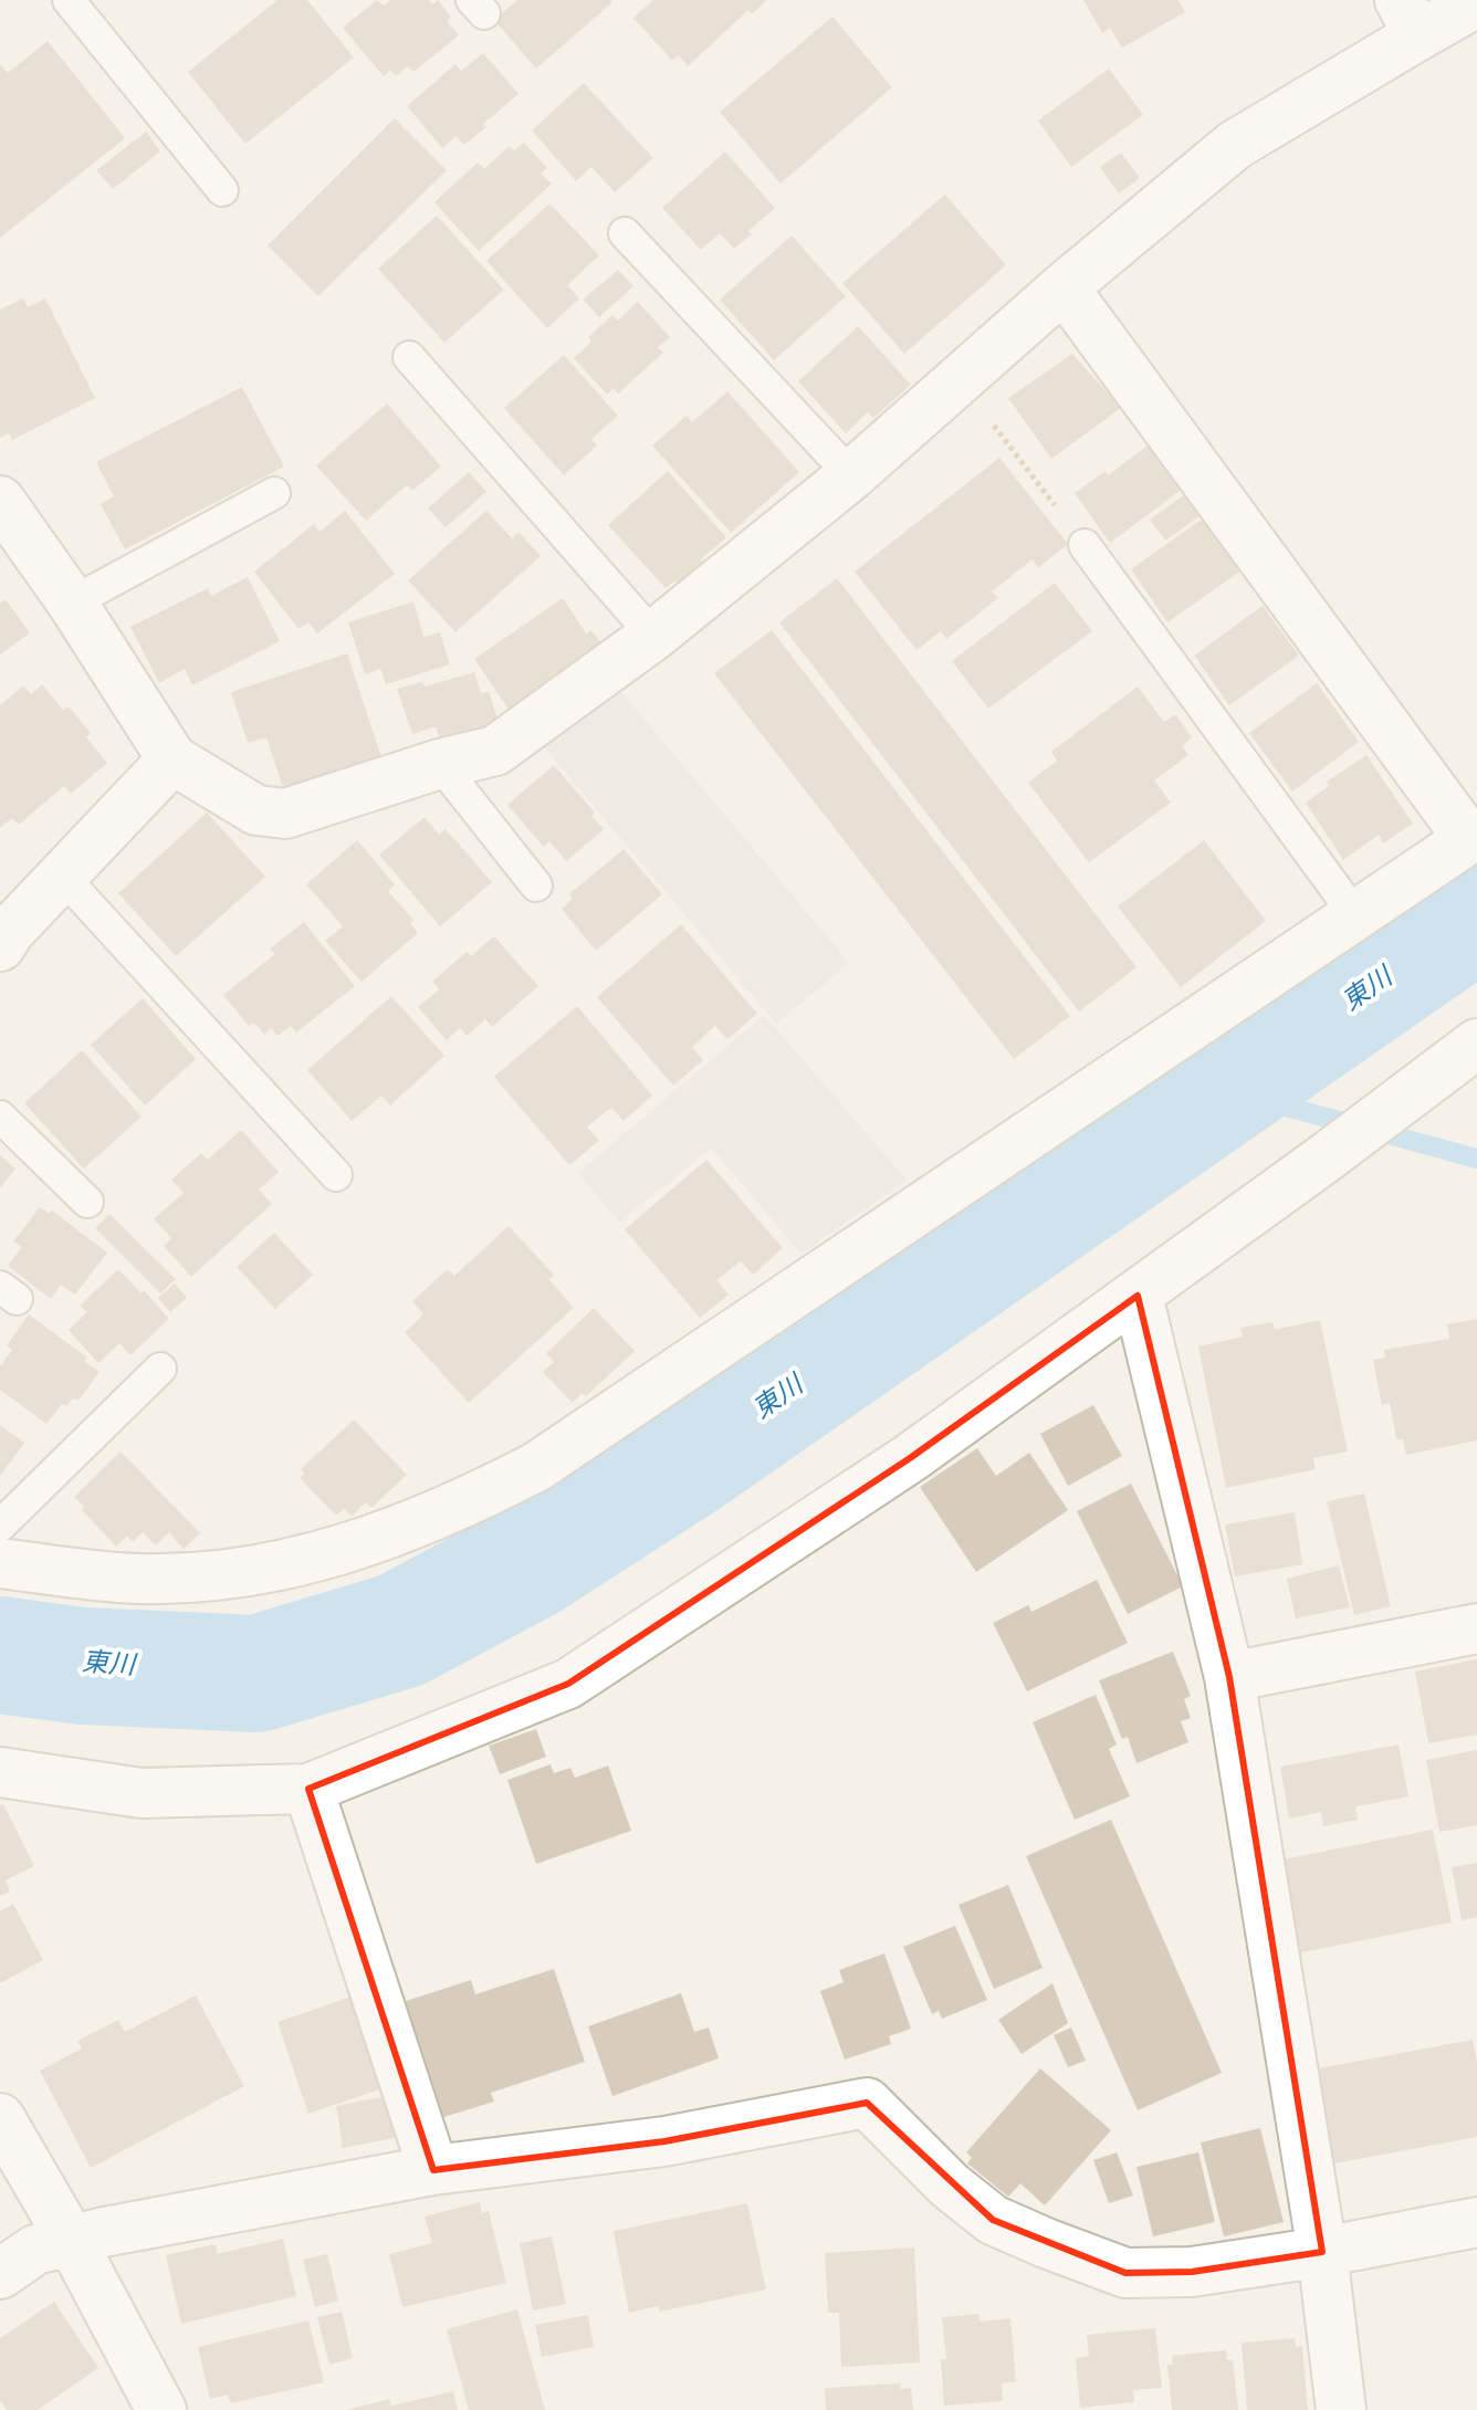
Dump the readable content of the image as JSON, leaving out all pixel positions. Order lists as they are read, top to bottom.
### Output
{
  "water": ["東川"]
}
